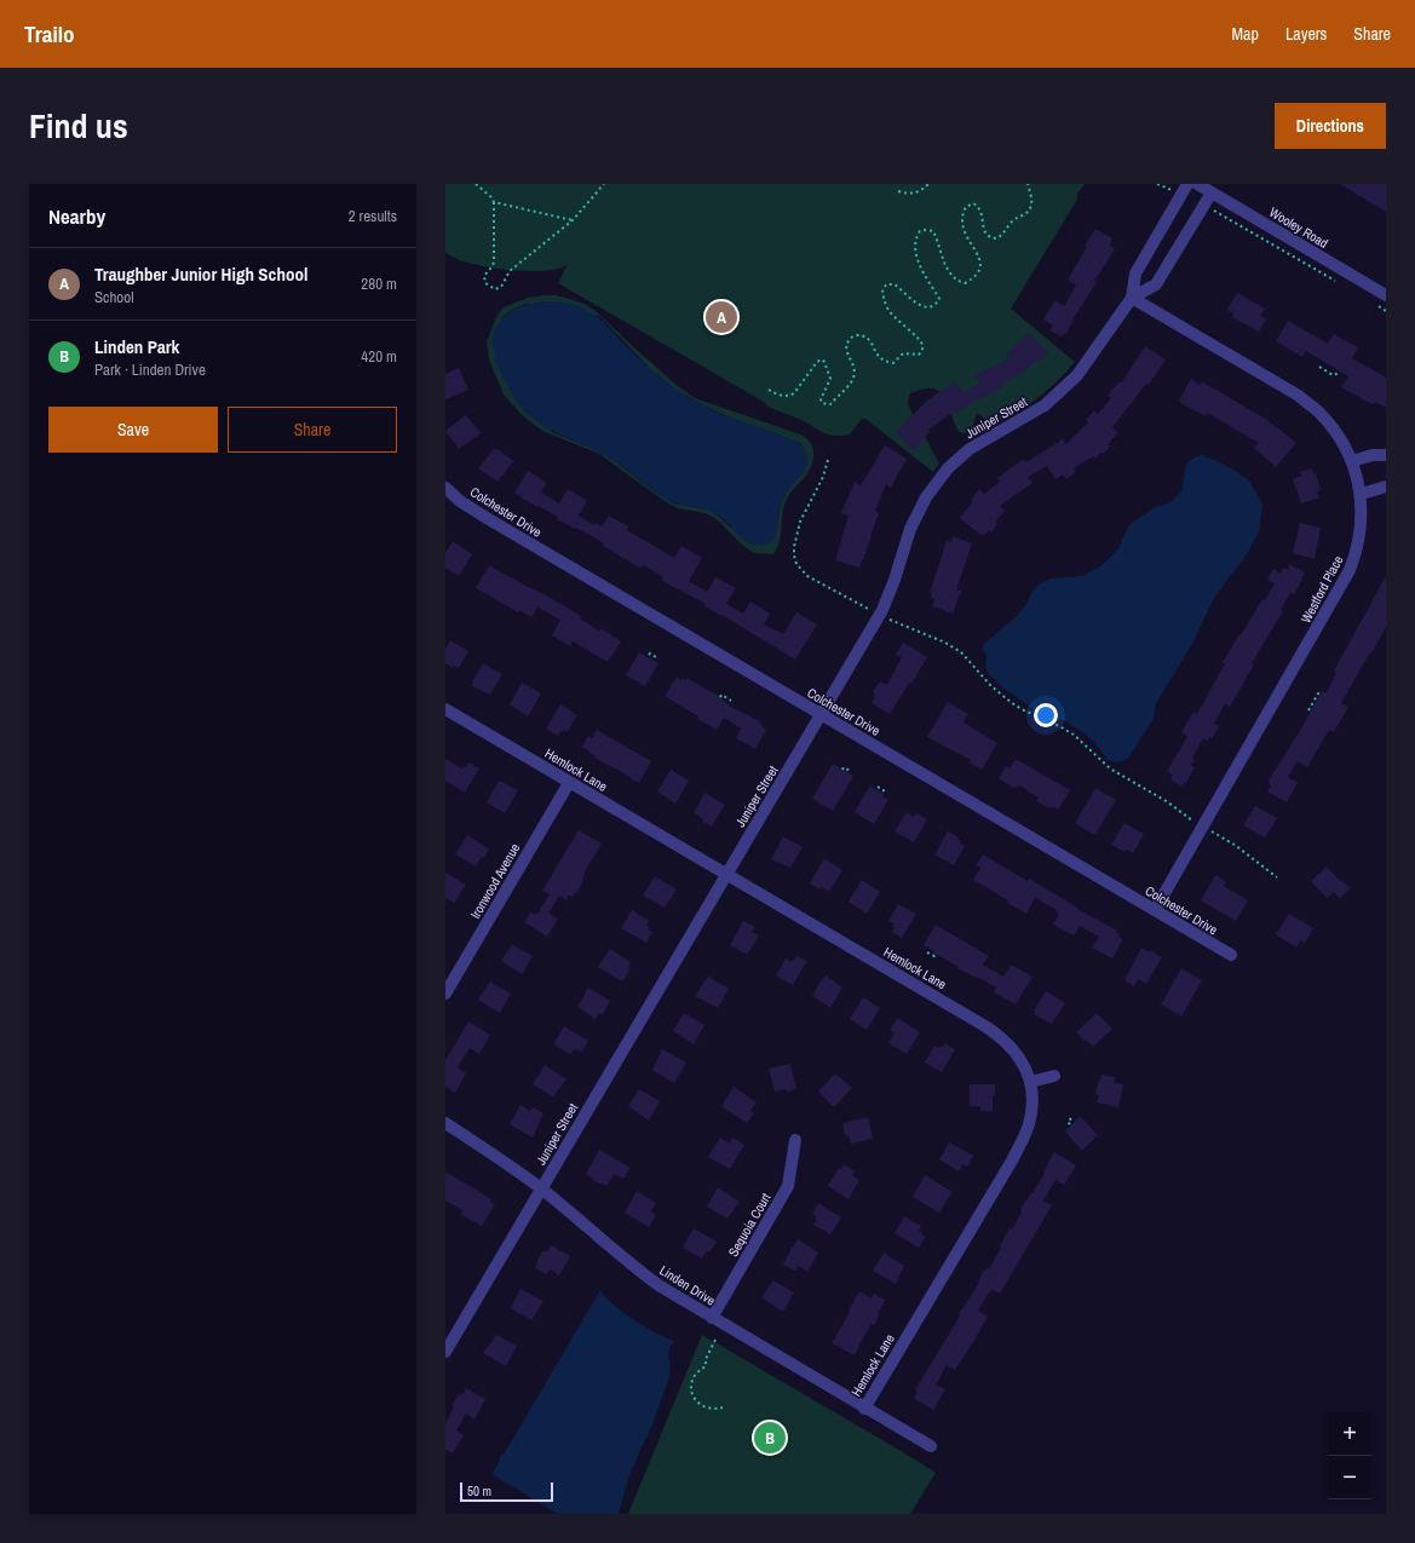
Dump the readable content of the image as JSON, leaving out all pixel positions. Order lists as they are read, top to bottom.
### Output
{
  "streets": {
    "street": [
      "Wooley Road",
      "Juniper Street",
      "Colchester Drive",
      "Westford Place",
      "Hemlock Lane",
      "Ironwood Avenue",
      "Sequoia Court",
      "Linden Drive"
    ]
  },
  "crossings": [
    ["Wooley Road", "Juniper Street"],
    ["Juniper Street", "Colchester Drive"],
    ["Juniper Street", "Westford Place"],
    ["Juniper Street", "Hemlock Lane"],
    ["Juniper Street", "Linden Drive"],
    ["Colchester Drive", "Westford Place"],
    ["Hemlock Lane", "Ironwood Avenue"],
    ["Hemlock Lane", "Linden Drive"],
    ["Sequoia Court", "Linden Drive"]
  ],
  "scale_bar": "50 m",
  "page": {
    "header": "Trailo",
    "nav": ["Map", "Layers", "Share"],
    "title": "Find us",
    "buttons": [
      "Directions",
      ["Save", "Share"]
    ],
    "heading": ["Nearby", "2 results"],
    "list": [
      {
        "mark": "A",
        "name": "Traughber Junior High School",
        "note": "School",
        "value": "280 m"
      },
      {
        "mark": "B",
        "name": "Linden Park",
        "note": "Park · Linden Drive",
        "value": "420 m"
      }
    ],
    "pins": ["A", "B"],
    "map_buttons": ["+", "−"],
    "scale": "50 m"
  }
}
